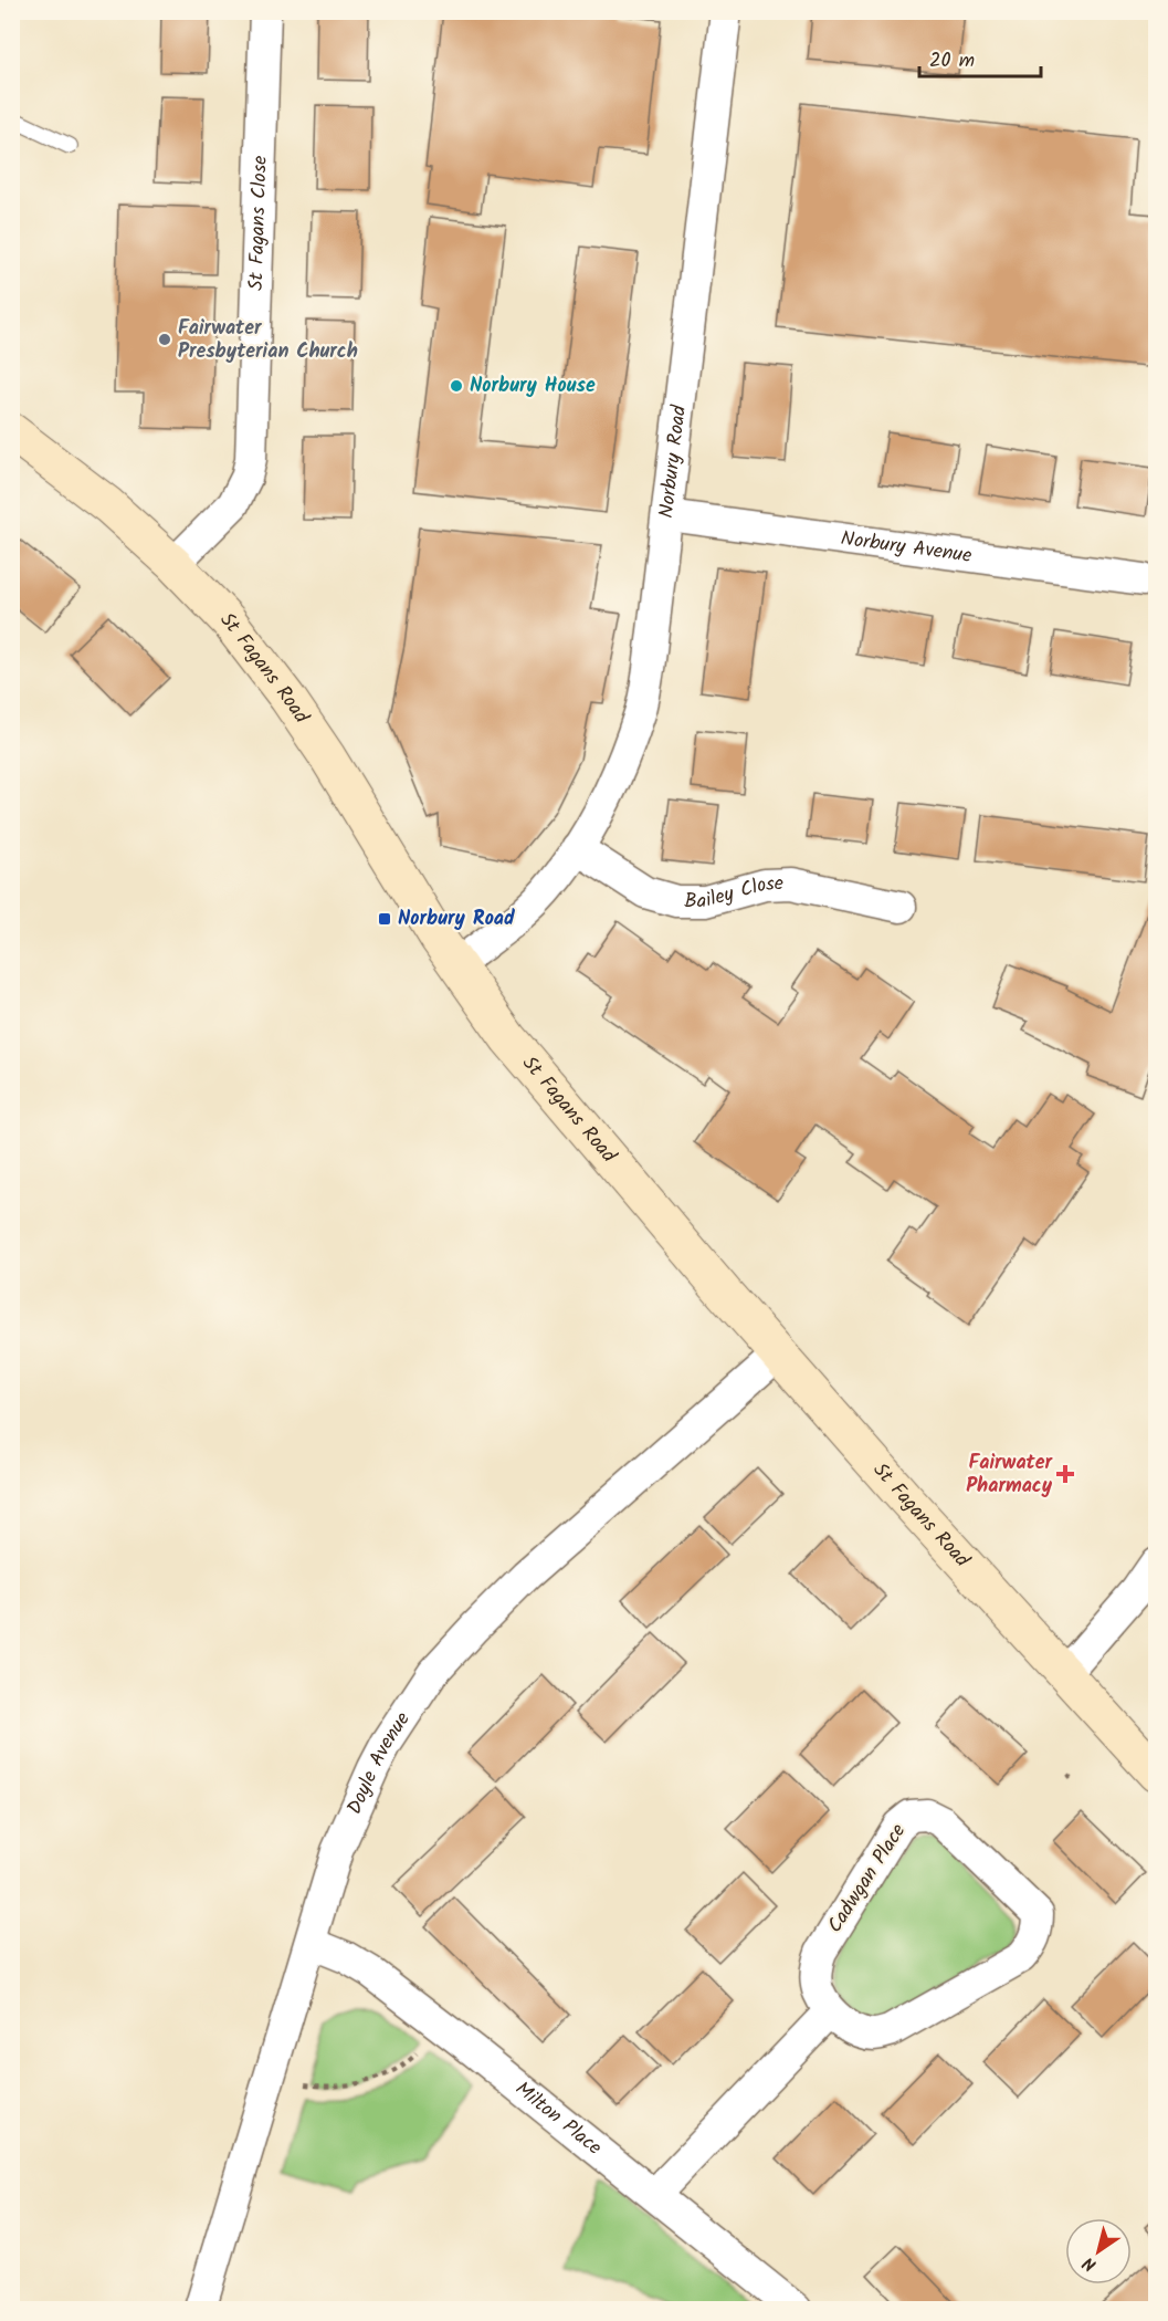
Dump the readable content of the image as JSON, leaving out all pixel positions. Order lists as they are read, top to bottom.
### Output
{
  "streets": {
    "street": [
      "St Fagans Close",
      "Norbury Road",
      "Norbury Avenue",
      "St Fagans Road",
      "Bailey Close",
      "Doyle Avenue",
      "Cadwgan Place",
      "Milton Place"
    ]
  },
  "crossings": [
    ["St Fagans Close", "St Fagans Road"],
    ["Norbury Road", "Norbury Avenue"],
    ["Norbury Road", "St Fagans Road"],
    ["Norbury Road", "Bailey Close"],
    ["St Fagans Road", "Doyle Avenue"],
    ["Doyle Avenue", "Milton Place"]
  ],
  "places": {
    "other": ["Fairwater Presbyterian Church", "Norbury House"],
    "transit": ["Norbury Road"],
    "health": ["Fairwater Pharmacy"]
  },
  "scale_bar": "20 m",
  "north": "bottom left"
}
